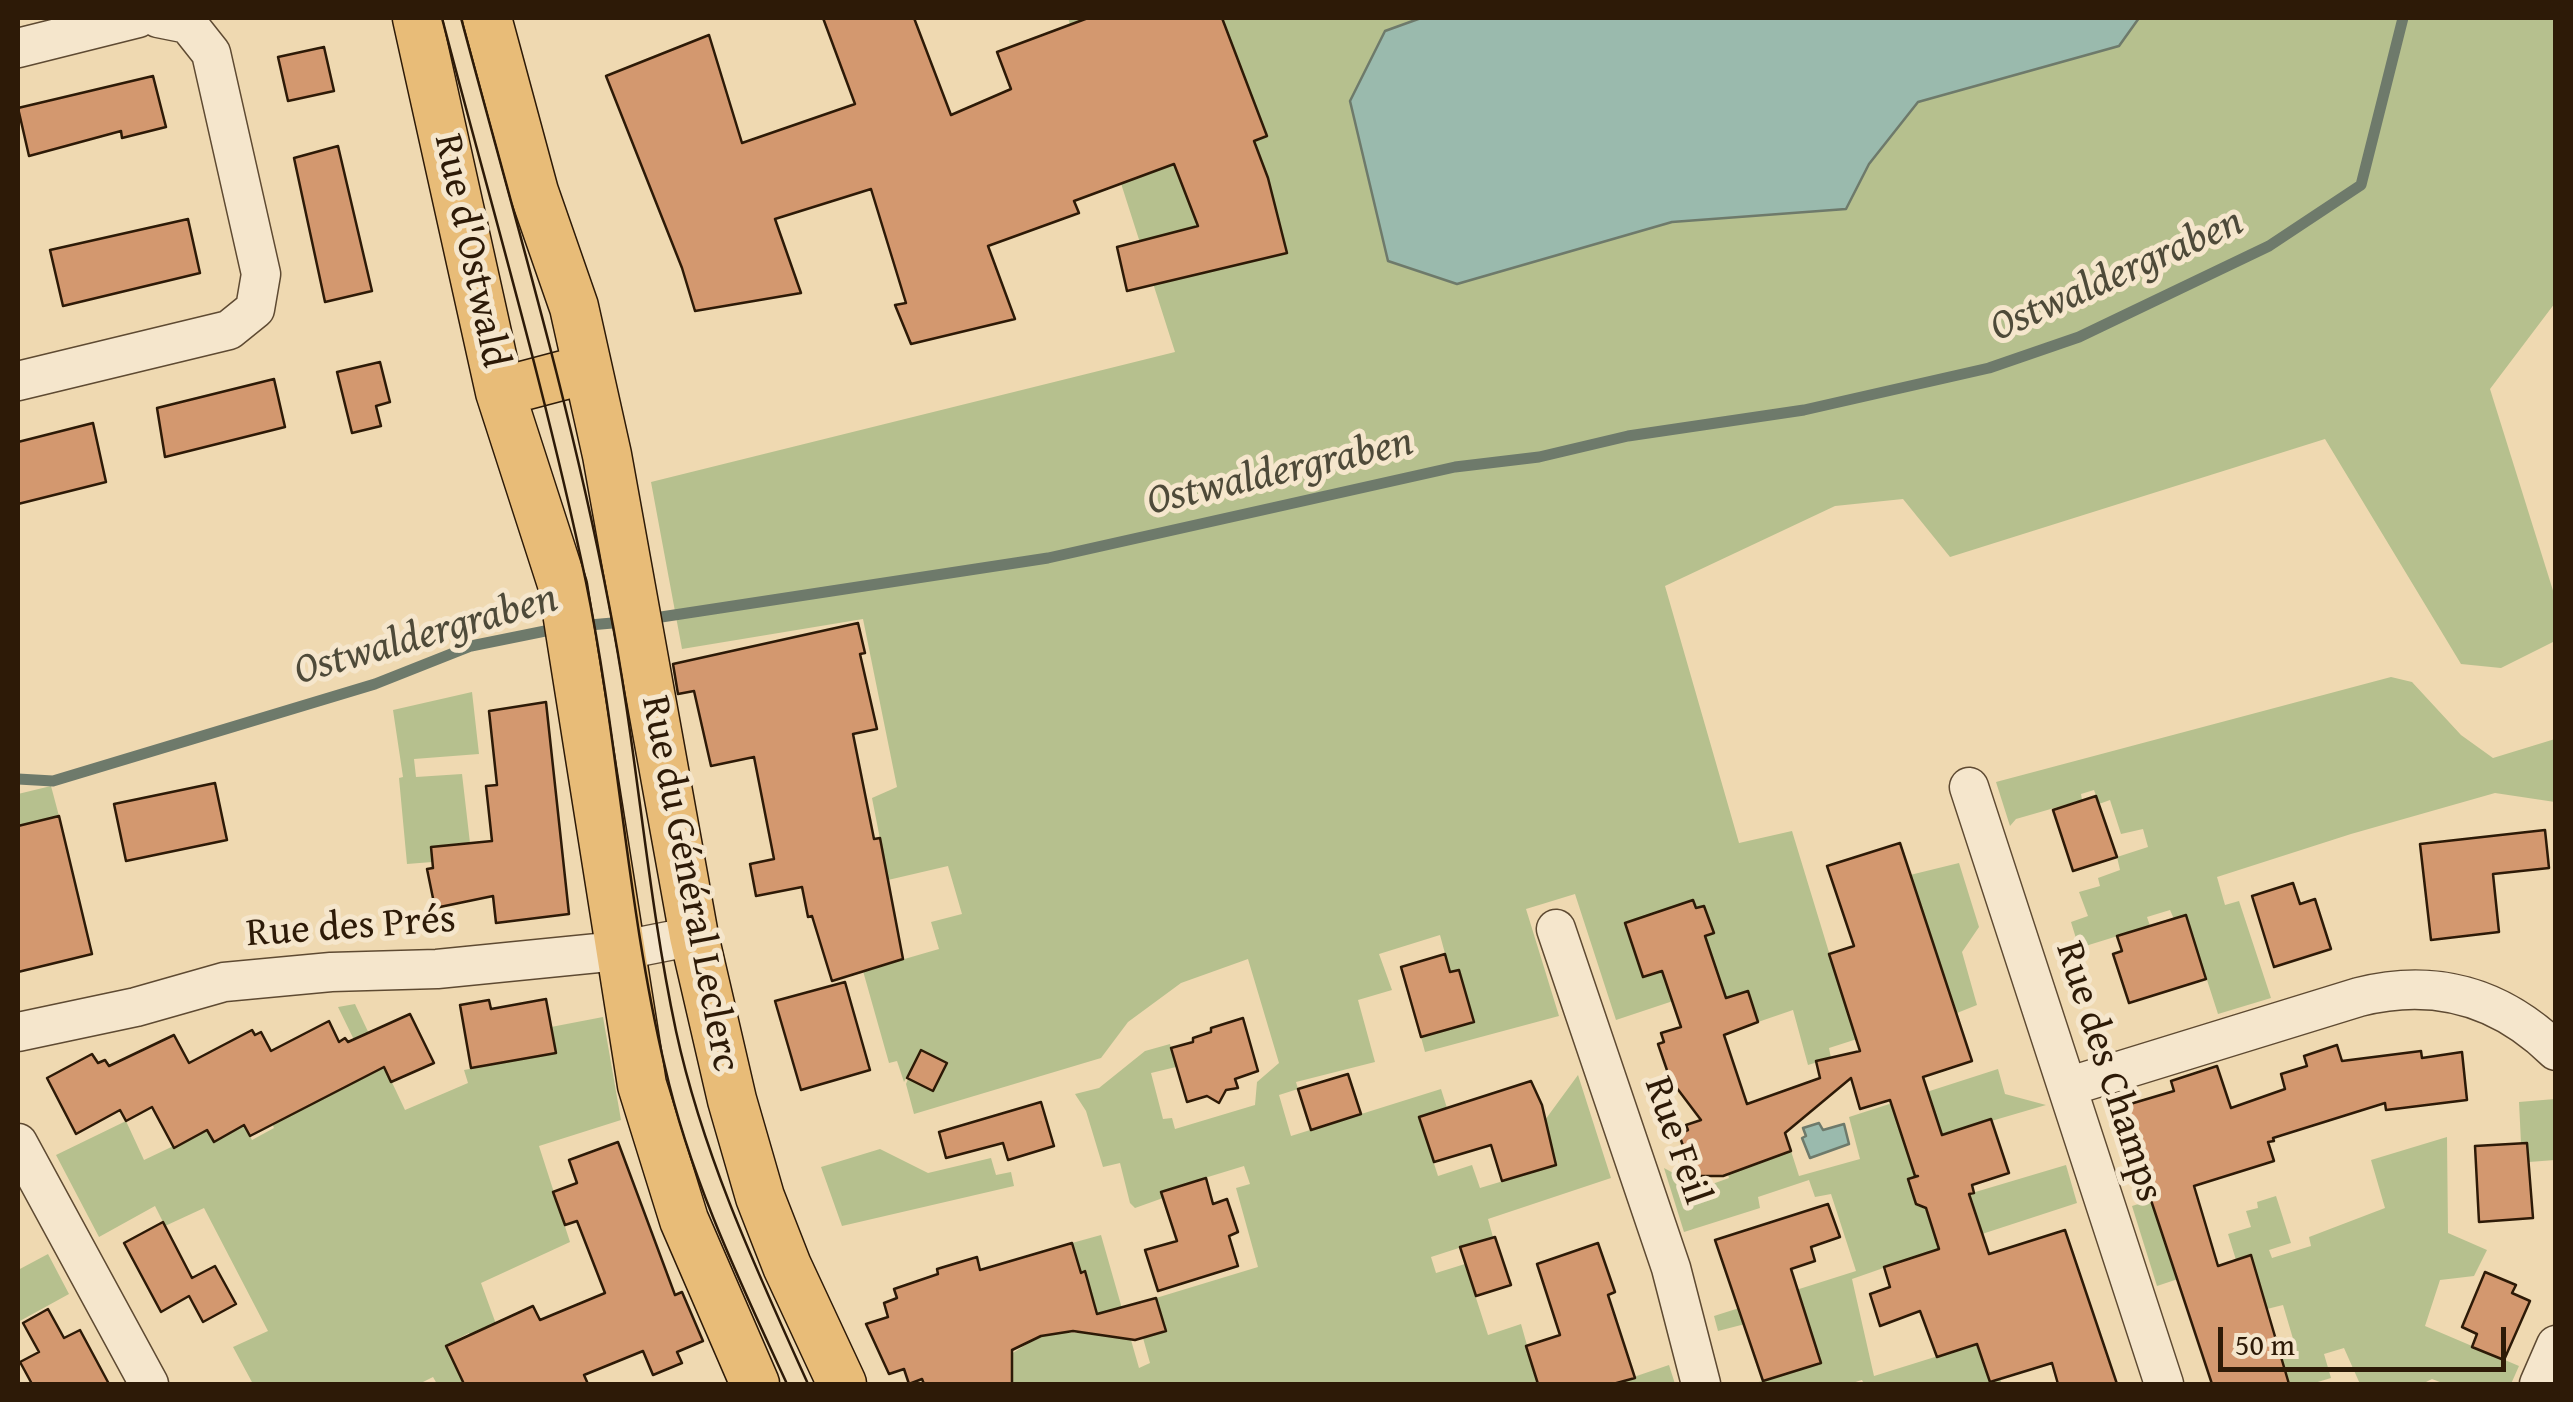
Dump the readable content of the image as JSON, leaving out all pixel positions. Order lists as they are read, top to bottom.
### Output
{
  "streets": {
    "main road": ["Rue d'Ostwald", "Rue du Général Leclerc"],
    "street": ["Rue des Prés", "Rue des Champs", "Rue Feil"]
  },
  "crossings": [
    ["Rue d'Ostwald", "Rue du Général Leclerc"],
    ["Rue du Général Leclerc", "Rue des Prés"]
  ],
  "water": ["Ostwaldergraben"],
  "scale_bar": "50 m"
}
